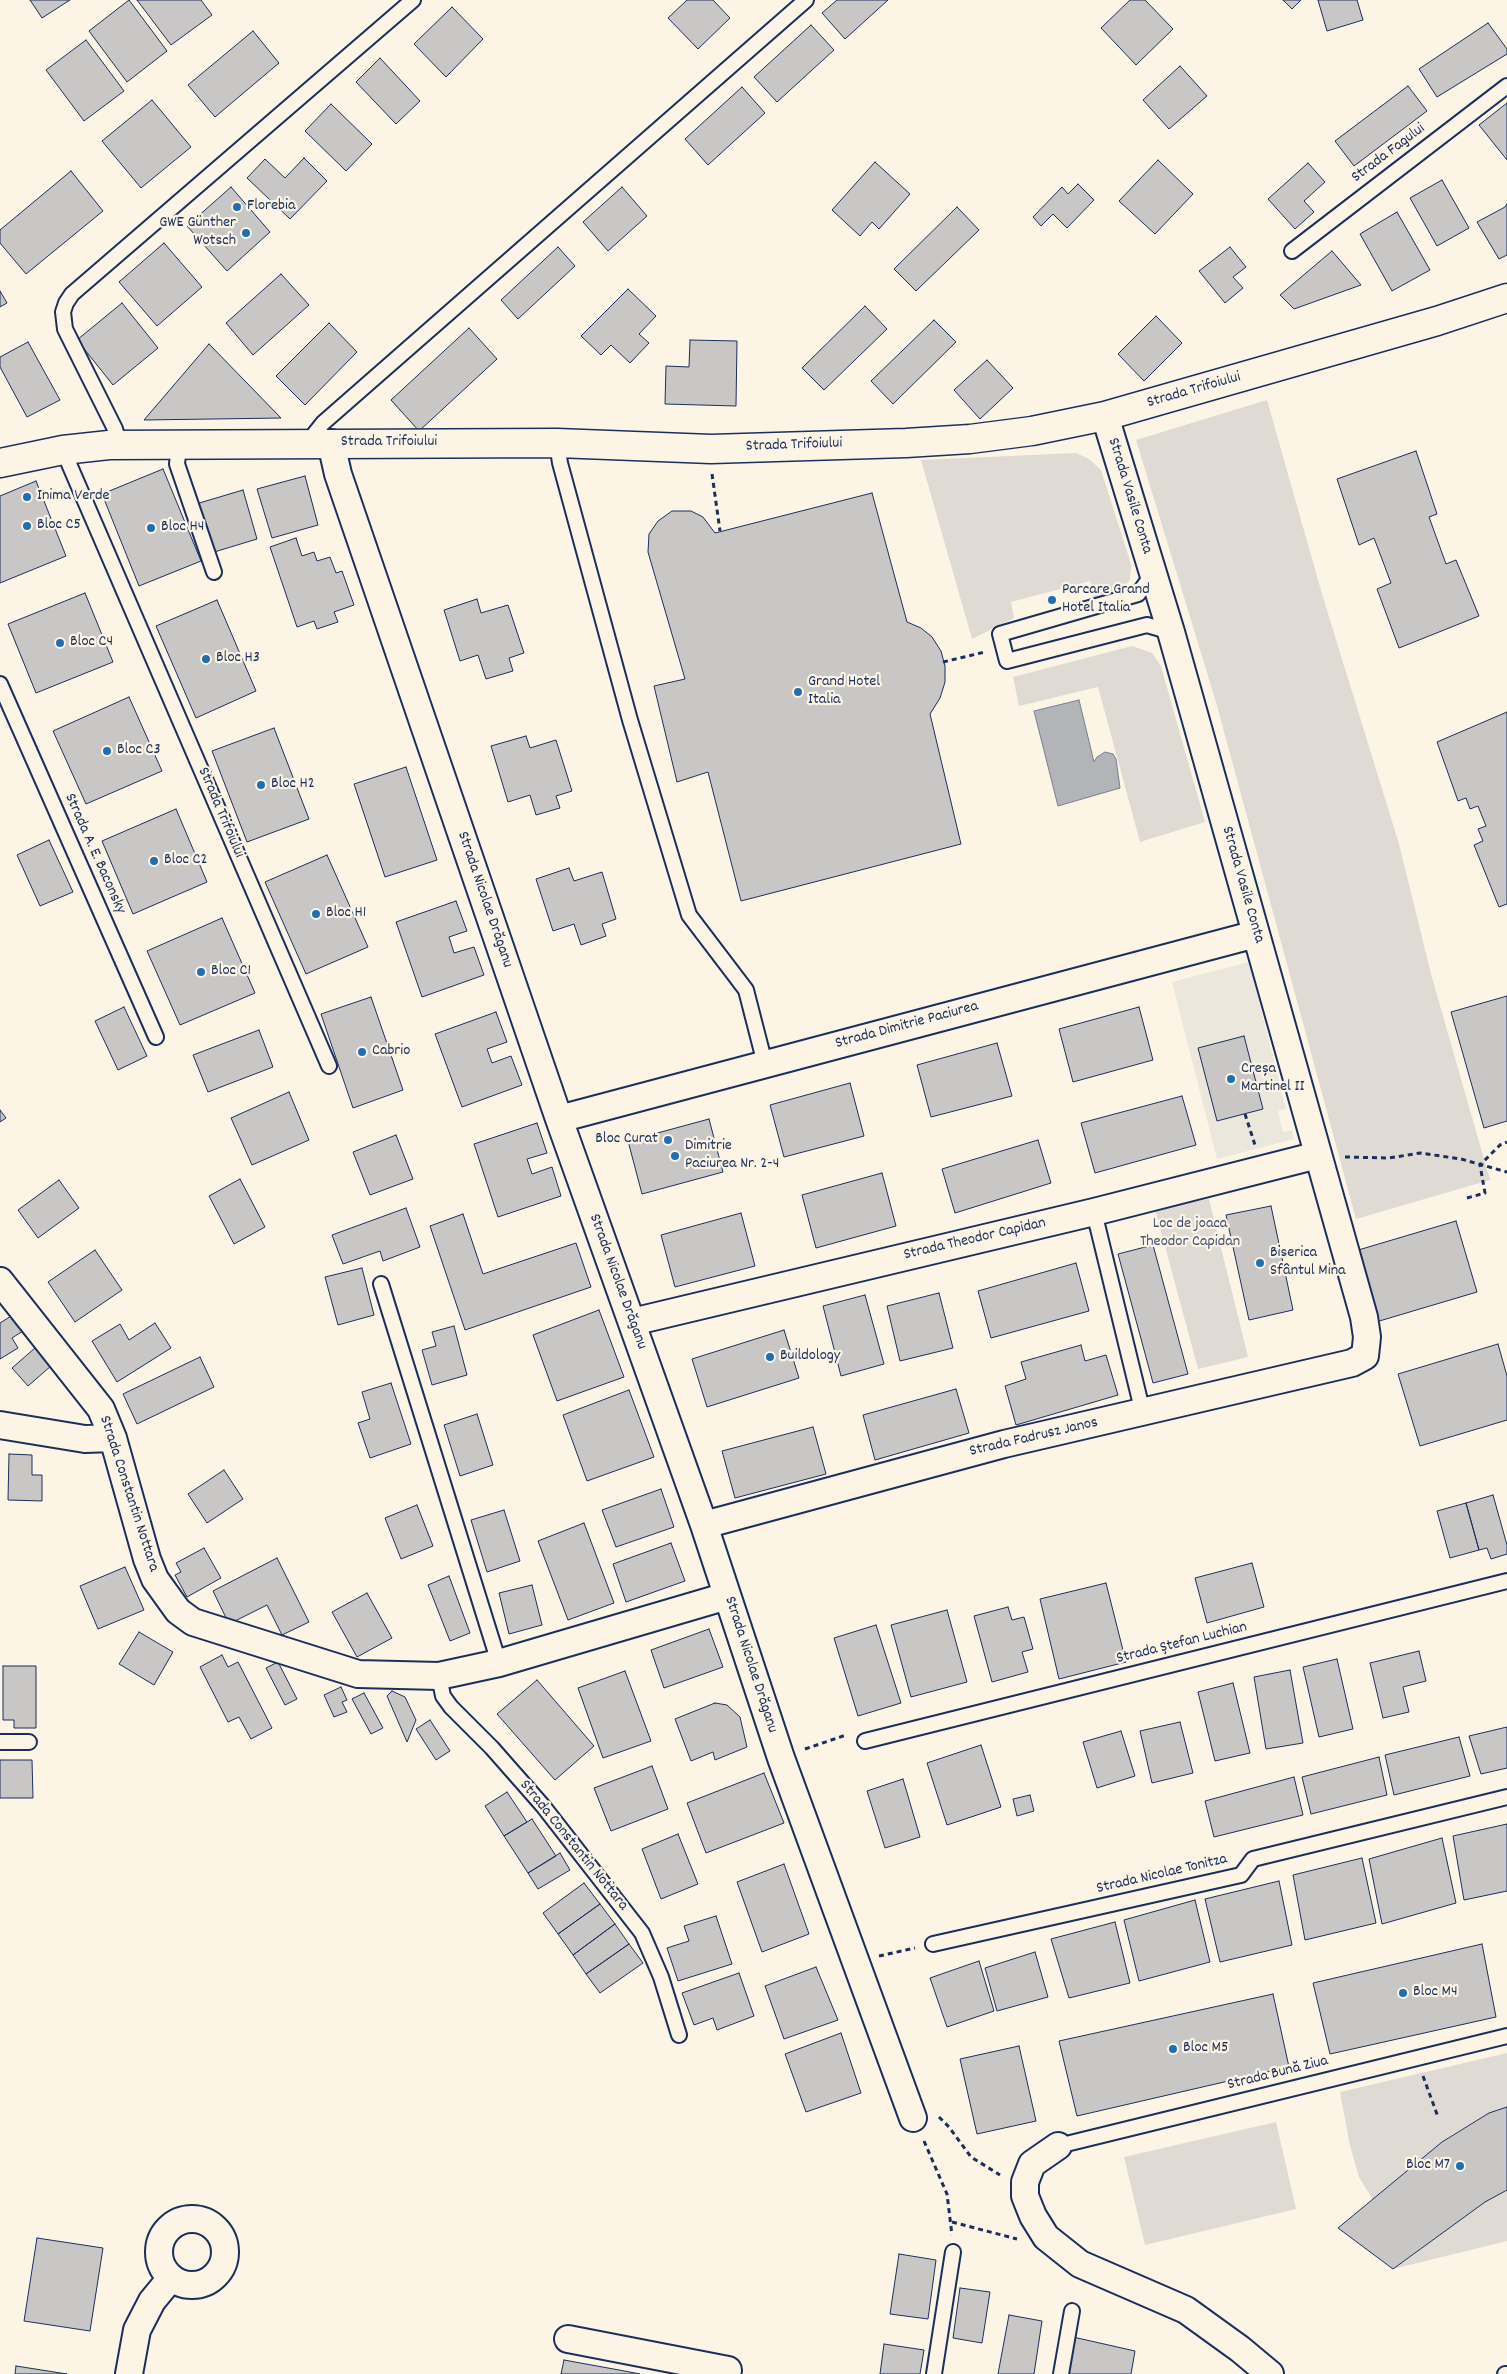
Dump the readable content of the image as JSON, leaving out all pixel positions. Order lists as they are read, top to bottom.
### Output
{
  "streets": {
    "street": [
      "Strada Trifoiului",
      "Strada Vasile Conta",
      "Strada Nicolae Drăganu",
      "Strada Dimitrie Paciurea",
      "Strada Theodor Capidan",
      "Strada Fadrusz Janos",
      "Strada Constantin Nottara"
    ],
    "lane": [
      "Strada Fagului",
      "Strada A. E. Baconsky",
      "Strada Ștefan Luchian",
      "Strada Nicolae Tonitza",
      "Strada Bună Ziua"
    ]
  },
  "crossings": [
    ["Strada Trifoiului", "Strada Vasile Conta"],
    ["Strada Trifoiului", "Strada Nicolae Drăganu"],
    ["Strada Vasile Conta", "Strada Dimitrie Paciurea"],
    ["Strada Vasile Conta", "Strada Theodor Capidan"],
    ["Strada Vasile Conta", "Strada Fadrusz Janos"],
    ["Strada Nicolae Drăganu", "Strada Dimitrie Paciurea"],
    ["Strada Nicolae Drăganu", "Strada Theodor Capidan"],
    ["Strada Nicolae Drăganu", "Strada Fadrusz Janos"],
    ["Strada Nicolae Drăganu", "Strada Constantin Nottara"]
  ],
  "parks": ["Loc de joaca Theodor Capidan"],
  "places": [
    "Florebia",
    "GWE Günther Wotsch",
    "Inima Verde",
    "Bloc C5",
    "Bloc H4",
    "Parcare Grand Hotel Italia",
    "Bloc C4",
    "Bloc H3",
    "Grand Hotel Italia",
    "Bloc C3",
    "Bloc H2",
    "Bloc C2",
    "Bloc H1",
    "Bloc C1",
    "Cabrio",
    "Creșa Martinel II",
    "Bloc Curat",
    "Dimitrie Paciurea Nr. 2-4",
    "Biserica Sfântul Mina",
    "Buildology",
    "Bloc M4",
    "Bloc M5",
    "Bloc M7"
  ]
}
